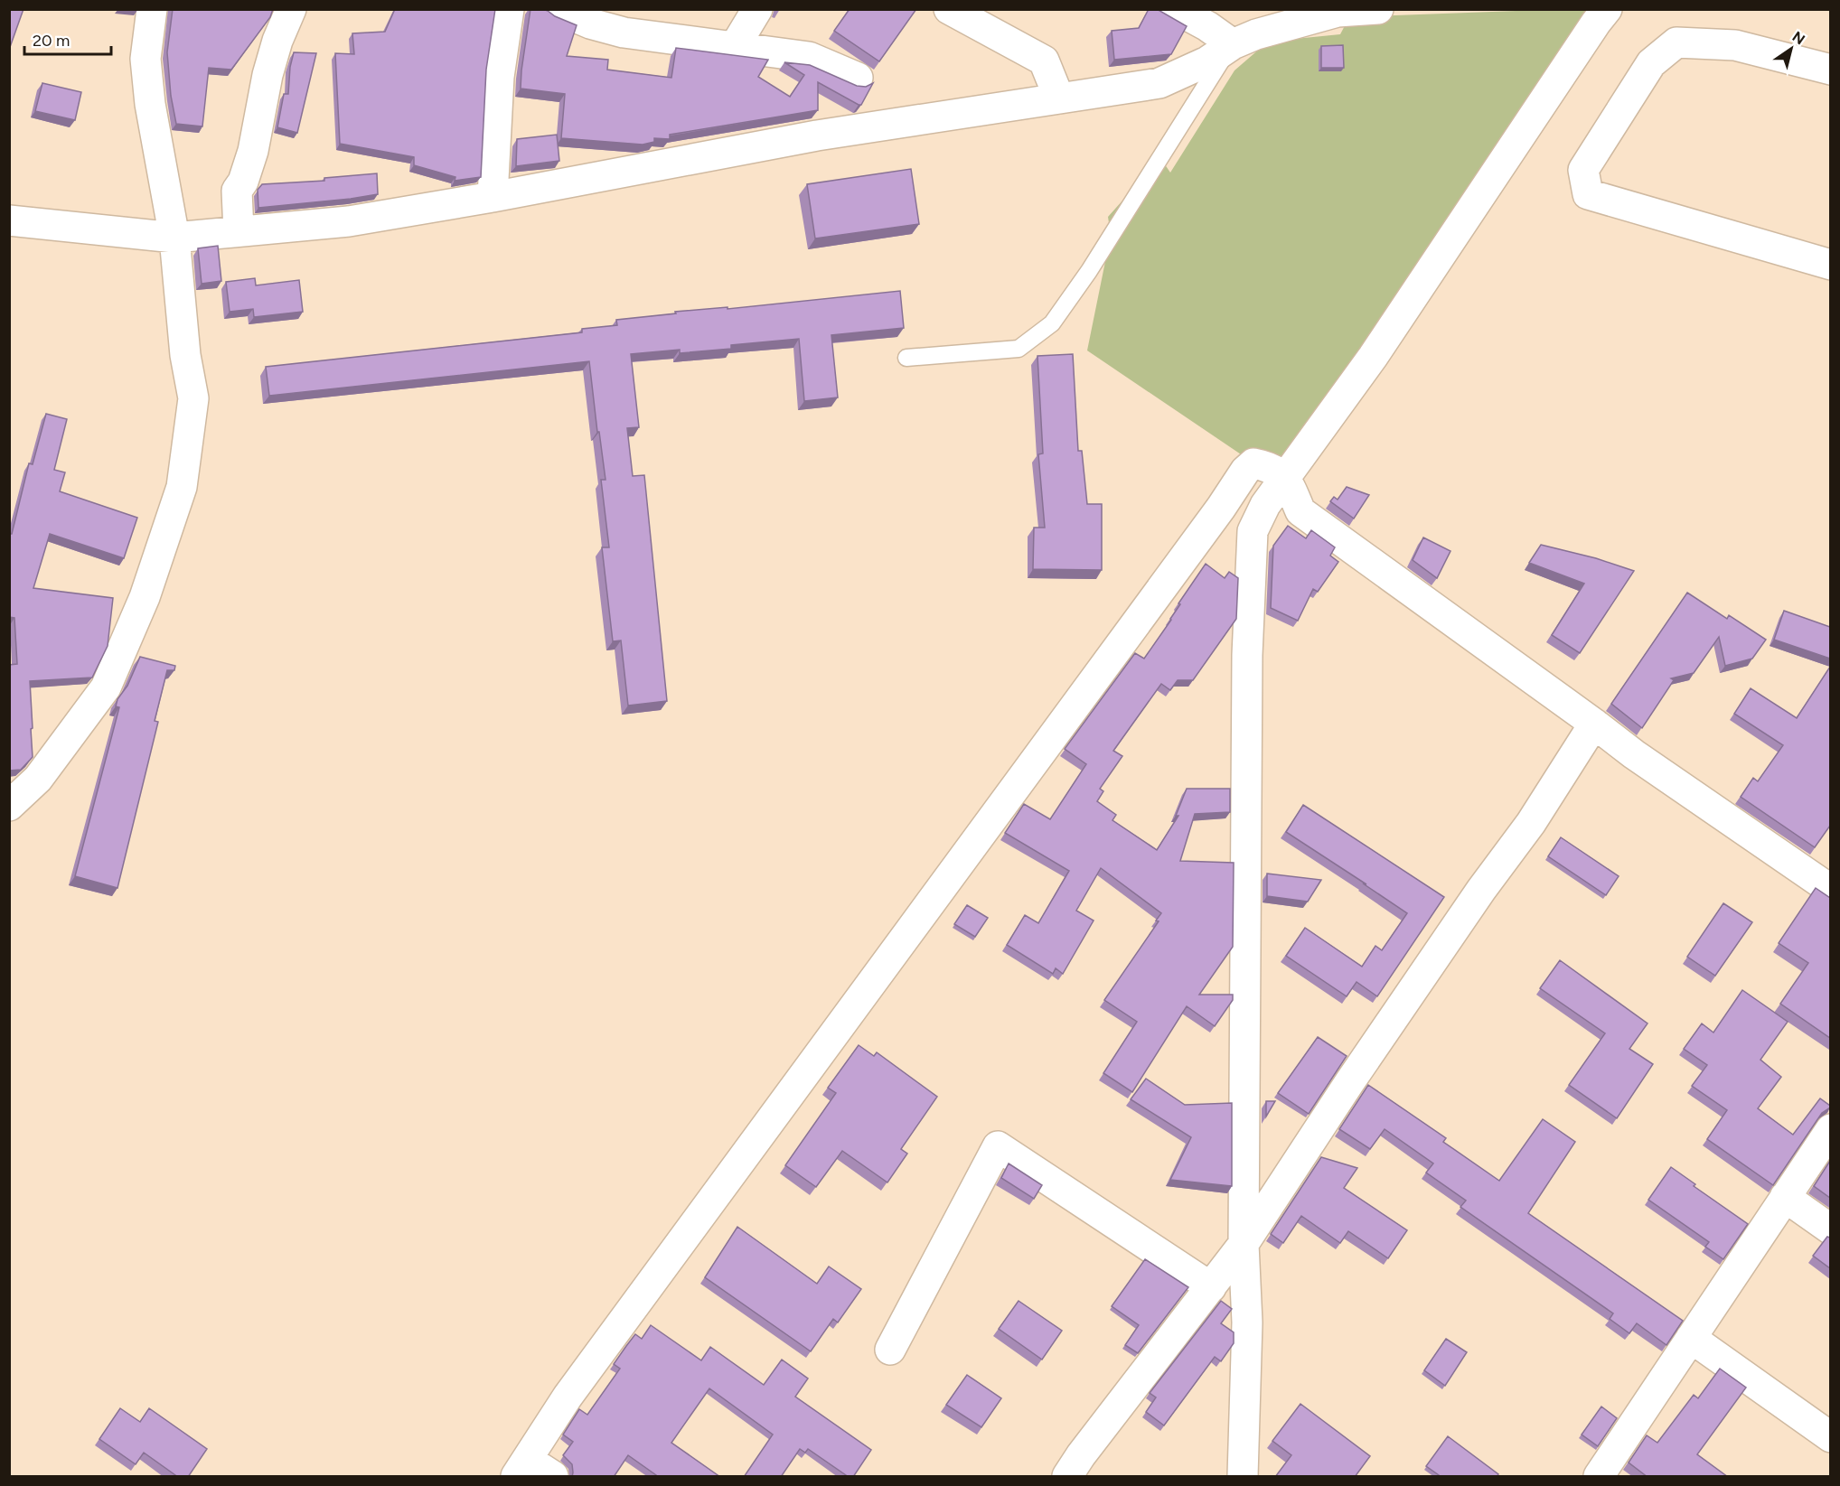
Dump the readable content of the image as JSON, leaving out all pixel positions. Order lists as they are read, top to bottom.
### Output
{
  "scale_bar": "20 m",
  "north": "top right"
}
